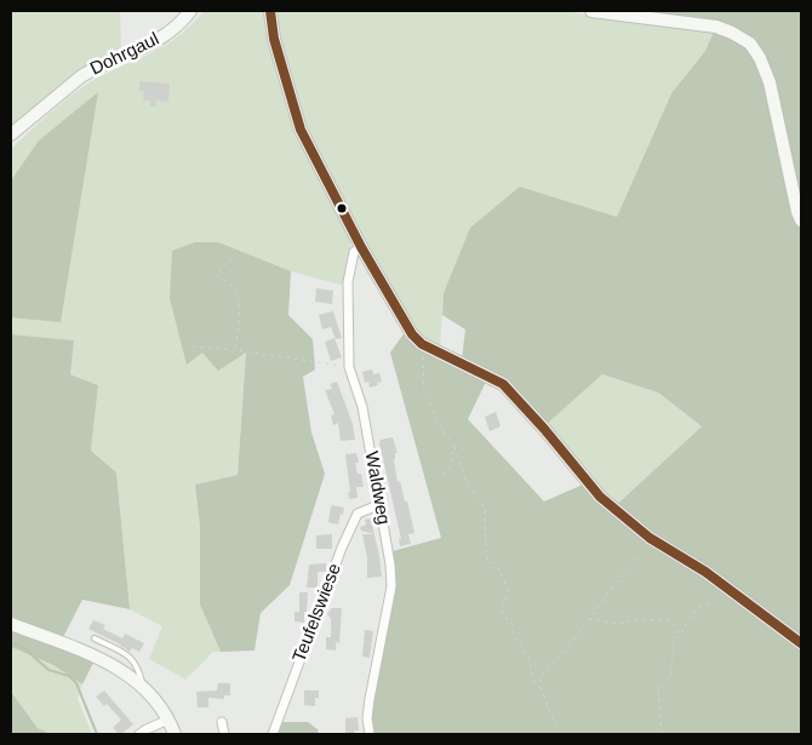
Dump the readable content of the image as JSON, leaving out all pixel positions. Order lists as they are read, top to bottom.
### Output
{
  "streets": {
    "street": ["Dohrgaul", "Waldweg", "Teufelswiese"]
  },
  "crossings": [
    ["Waldweg", "Teufelswiese"]
  ]
}
